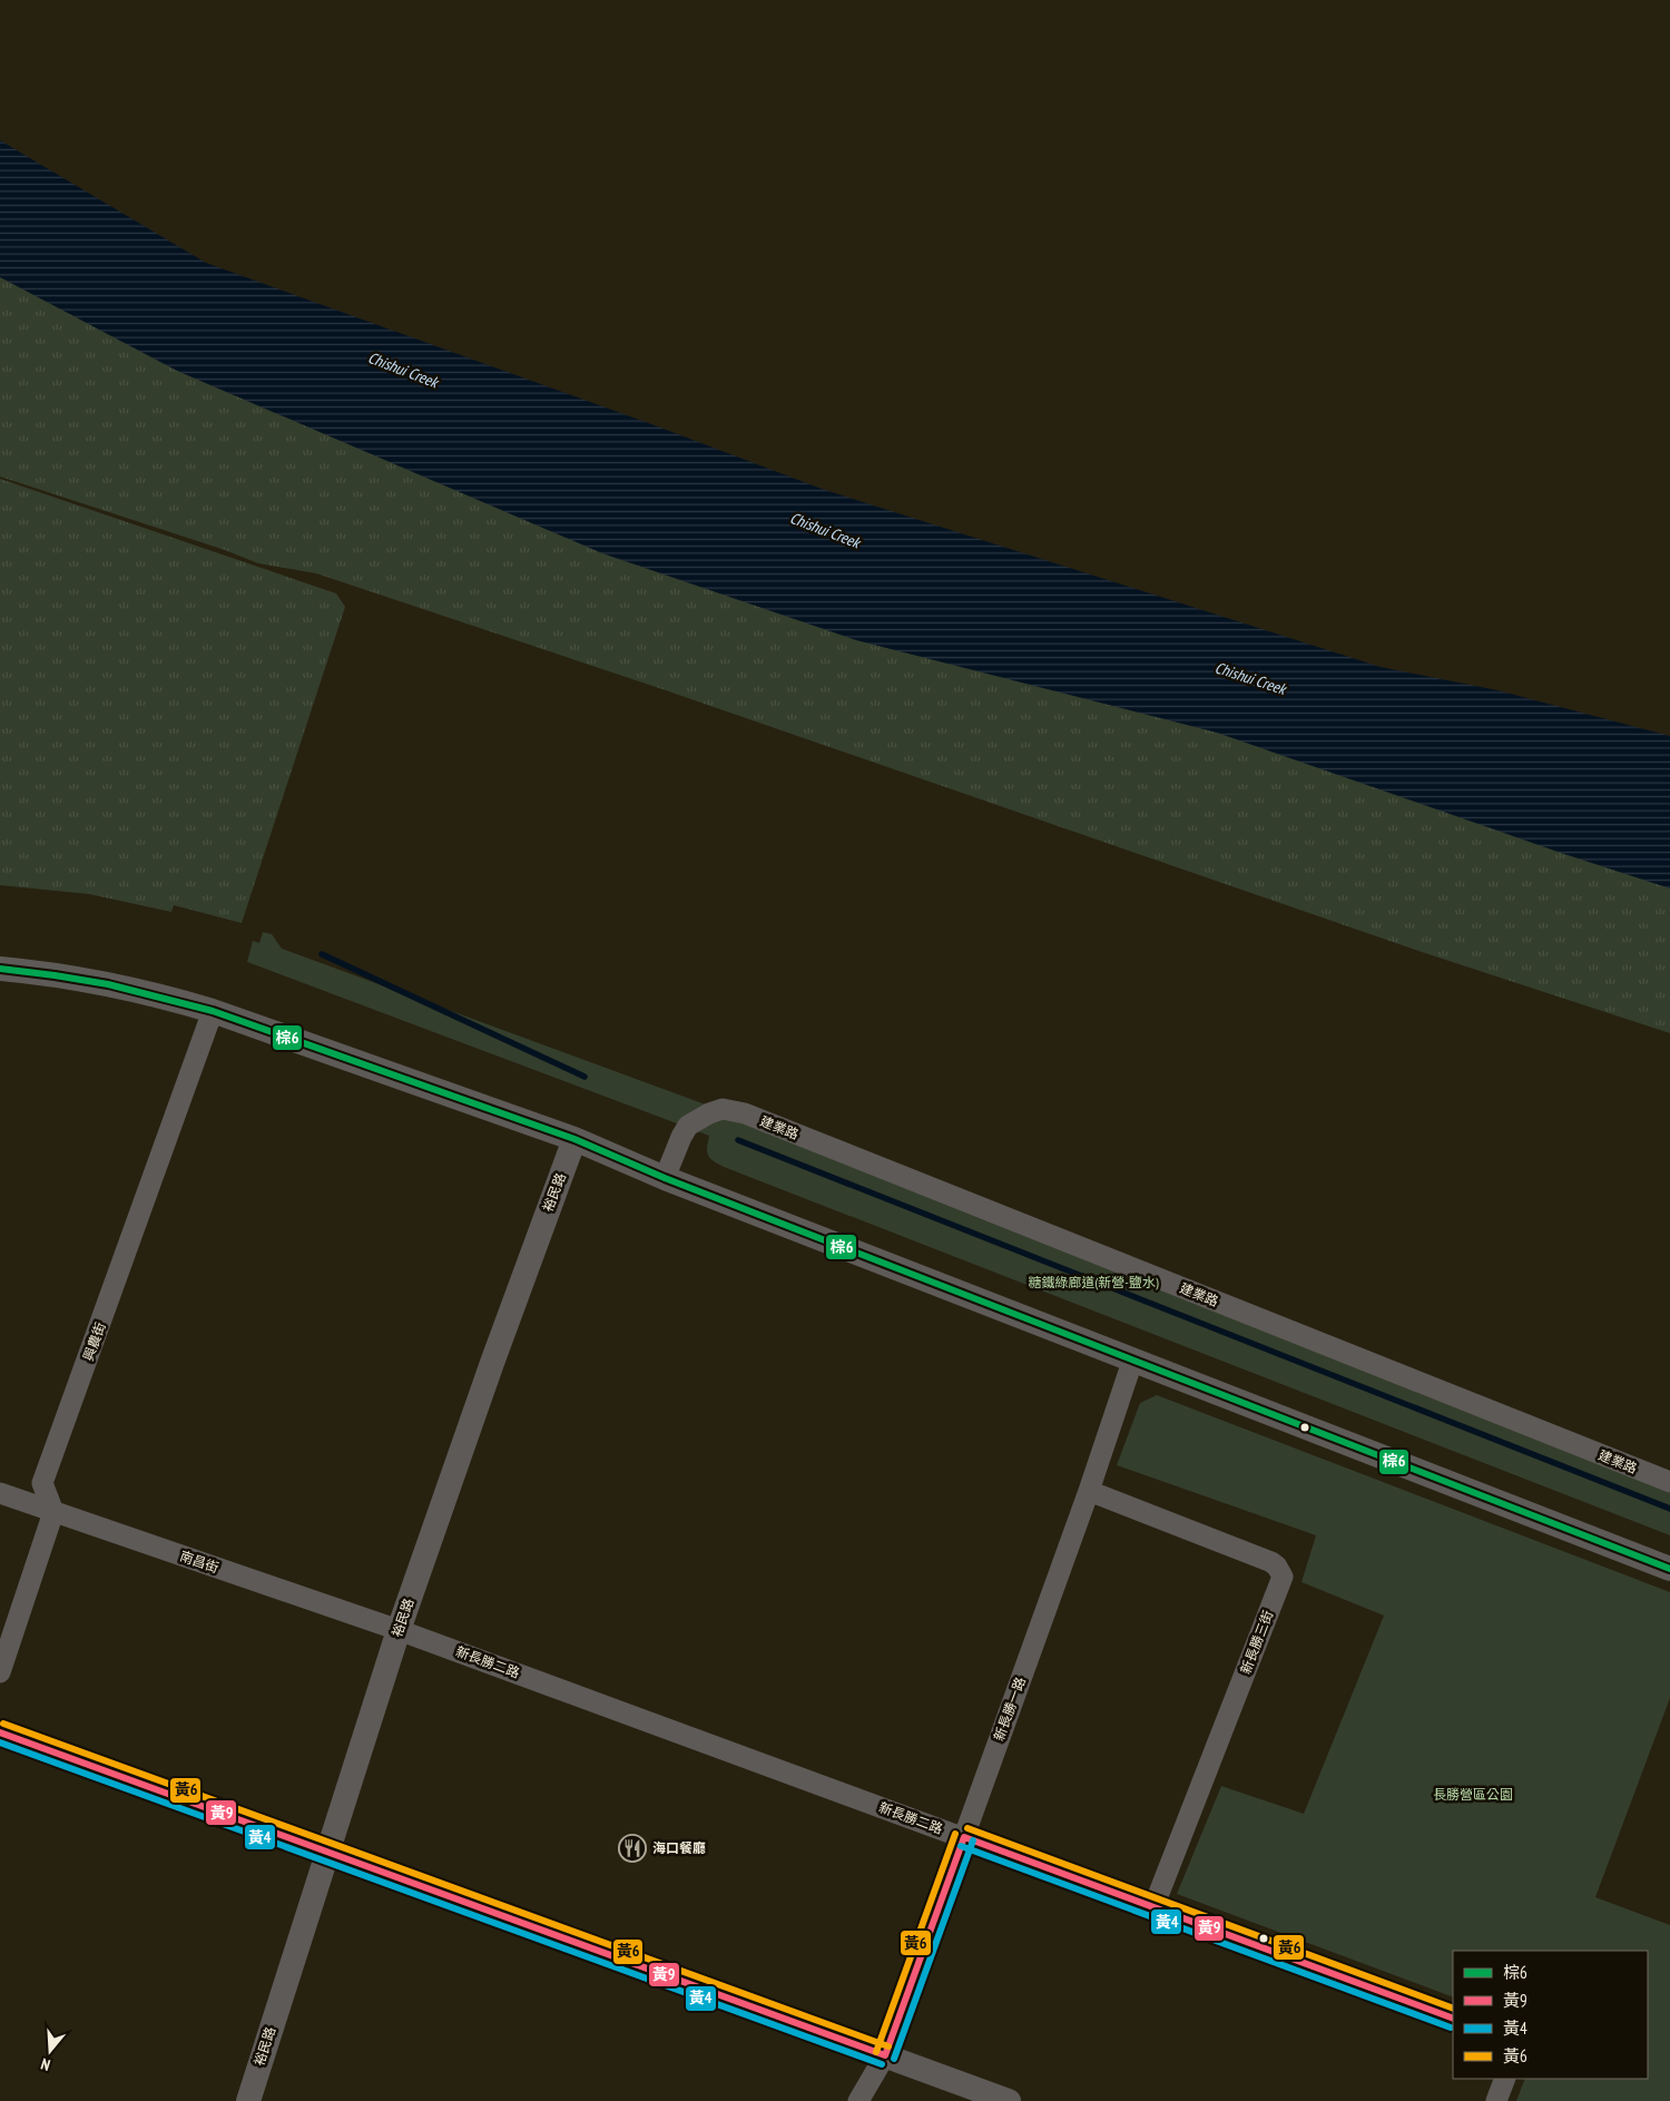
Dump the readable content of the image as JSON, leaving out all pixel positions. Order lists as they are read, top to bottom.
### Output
{
  "streets": {
    "street": [
      "建業路",
      "裕民路",
      "興農街",
      "南昌街",
      "新長勝三街",
      "新長勝二路",
      "新長勝一路"
    ]
  },
  "crossings": [
    ["裕民路", "南昌街"],
    ["裕民路", "新長勝二路"],
    ["興農街", "南昌街"],
    ["南昌街", "新長勝二路"],
    ["新長勝三街", "新長勝二路"],
    ["新長勝三街", "新長勝一路"],
    ["新長勝二路", "新長勝一路"]
  ],
  "water": ["Chishui Creek"],
  "parks": ["糖鐵綠廊道(新營-鹽水)", "長勝營區公園"],
  "places": {
    "restaurant": ["海口餐廳"]
  },
  "lines": [
    "transit line 棕6",
    "transit line 黃6",
    "transit line 黃9",
    "transit line 黃4"
  ],
  "legend": [
    "棕6",
    "黃9",
    "黃4",
    "黃6"
  ],
  "north": "bottom"
}
